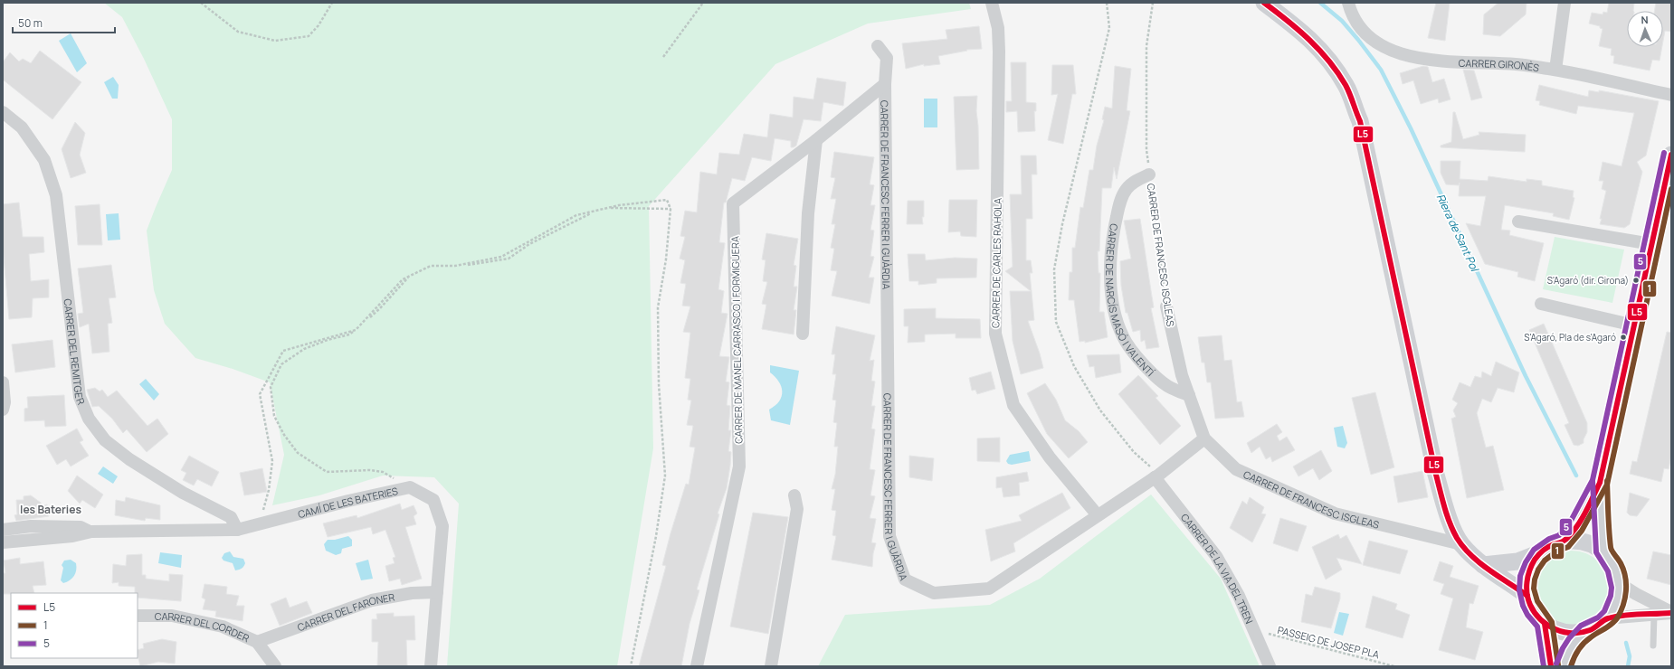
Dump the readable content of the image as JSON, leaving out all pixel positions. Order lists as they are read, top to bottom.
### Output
{
  "streets": {
    "street": [
      "CARRER GIRONÈS",
      "CARRER DE FRANCESC FERRER I GUÀRDIA",
      "CARRER DE FRANCESC ISGLEAS",
      "CARRER DE CARLES RAHOLA",
      "CARRER DE NARCÍS MASÓ I VALENTÍ",
      "CARRER DE MANEL CARRASCO I FORMIGUERA",
      "CARRER DEL REMITGER",
      "CAMÍ DE LES BATERIES",
      "CARRER DE LA VIA DEL TREN",
      "CARRER DEL FARONER",
      "CARRER DEL CORDER"
    ],
    "path": ["PASSEIG DE JOSEP PLA"]
  },
  "crossings": [
    ["CARRER DE FRANCESC FERRER I GUÀRDIA", "CARRER DE FRANCESC ISGLEAS"],
    ["CARRER DE FRANCESC FERRER I GUÀRDIA", "CARRER DE CARLES RAHOLA"],
    ["CARRER DE FRANCESC FERRER I GUÀRDIA", "CARRER DE MANEL CARRASCO I FORMIGUERA"],
    ["CARRER DE FRANCESC FERRER I GUÀRDIA", "CARRER DE LA VIA DEL TREN"],
    ["CARRER DE FRANCESC ISGLEAS", "CARRER DE NARCÍS MASÓ I VALENTÍ"],
    ["CARRER DEL REMITGER", "CAMÍ DE LES BATERIES"],
    ["CAMÍ DE LES BATERIES", "CARRER DEL FARONER"],
    ["CARRER DEL FARONER", "CARRER DEL CORDER"]
  ],
  "districts": ["les Bateries"],
  "water": ["Riera de Sant Pol"],
  "places": ["S'Agaró (dir. Girona)", "S'Agaró, Pla de s'Agaró"],
  "lines": ["transit line L5", "transit line 5", "transit line 1"],
  "legend": ["L5", "1", "5"],
  "scale_bar": "50 m",
  "north": "top"
}
